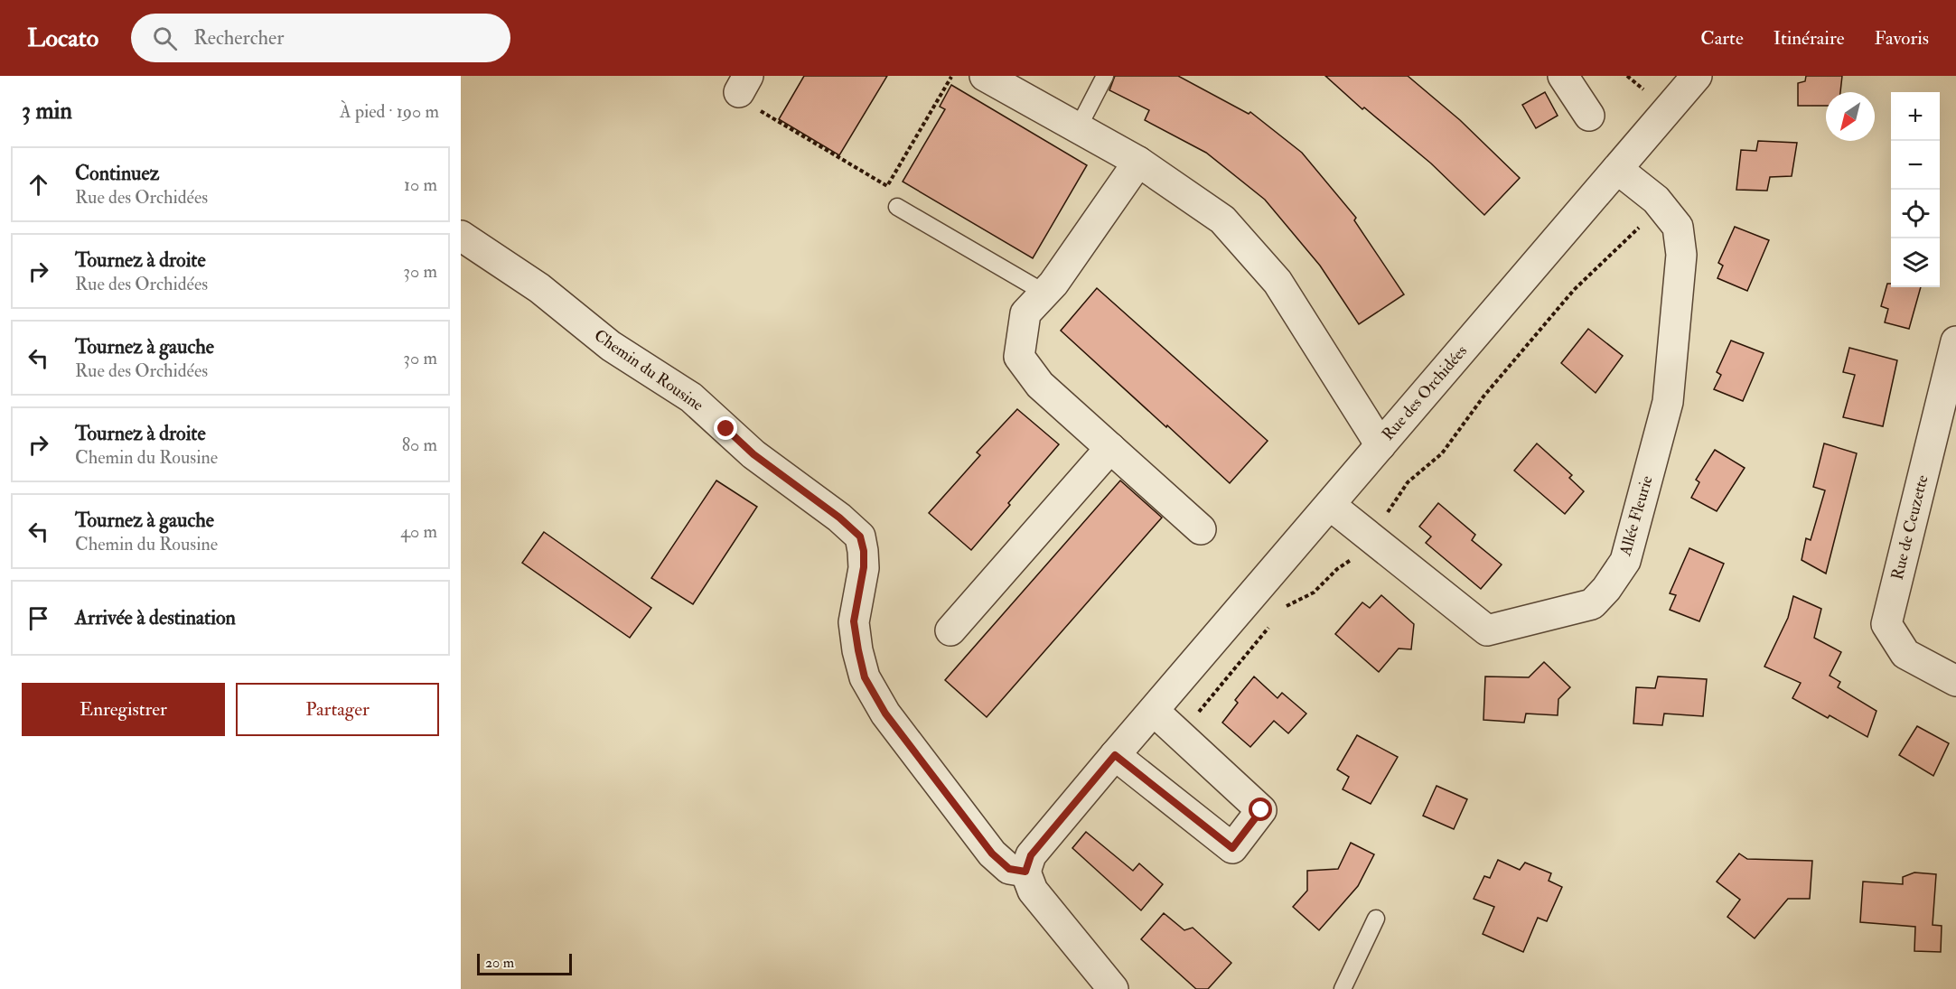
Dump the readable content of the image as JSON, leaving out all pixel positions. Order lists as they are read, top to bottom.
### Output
{
  "streets": {
    "street": [
      "Chemin du Rousine",
      "Rue des Orchidées",
      "Allée Fleurie",
      "Rue de Ceuzette"
    ]
  },
  "crossings": [
    ["Chemin du Rousine", "Rue des Orchidées"],
    ["Rue des Orchidées", "Allée Fleurie"]
  ],
  "scale_bar": "20 m",
  "north": "bottom left",
  "page": {
    "header": "Locato",
    "search": "Rechercher",
    "nav": ["Carte", "Itinéraire", "Favoris"],
    "heading": ["3 min", "À pied · 190 m"],
    "map_buttons": ["+", "−"],
    "list": [
      ["Continuez", "Rue des Orchidées", "10 m"],
      ["Tournez à droite", "Rue des Orchidées", "30 m"],
      ["Tournez à gauche", "Rue des Orchidées", "30 m"],
      ["Tournez à droite", "Chemin du Rousine", "80 m"],
      ["Tournez à gauche", "Chemin du Rousine", "40 m"],
      "Arrivée à destination"
    ],
    "buttons": ["Enregistrer", "Partager"],
    "scale": "20 m"
  }
}
